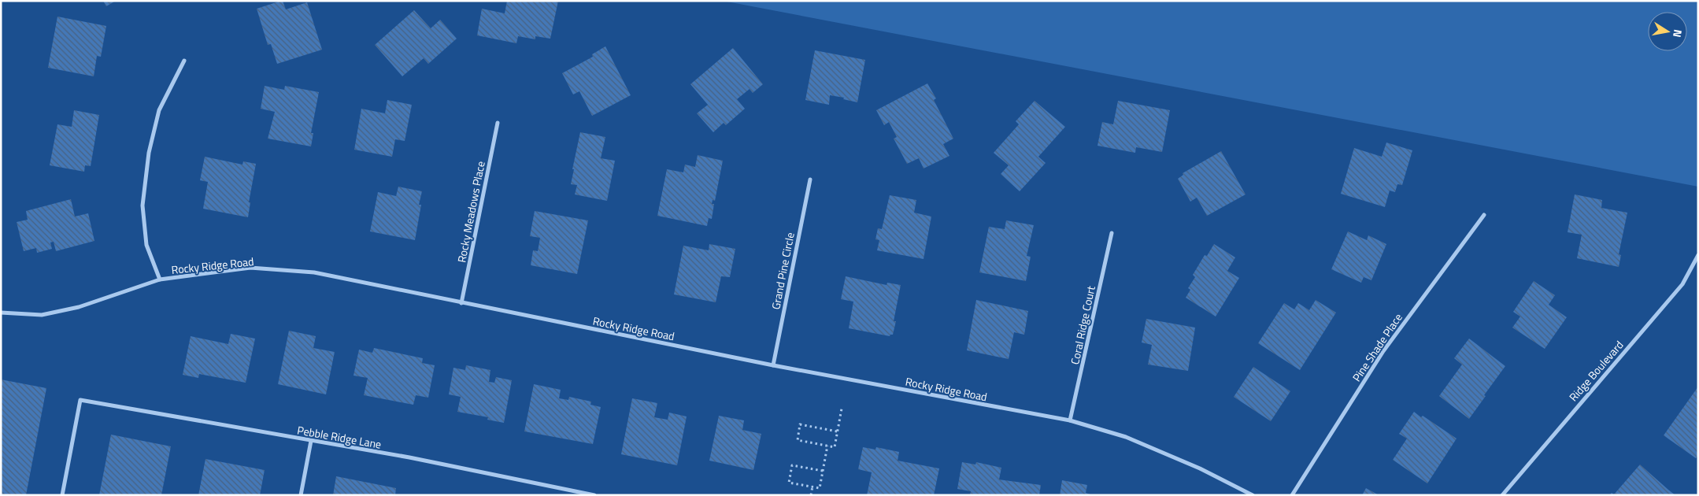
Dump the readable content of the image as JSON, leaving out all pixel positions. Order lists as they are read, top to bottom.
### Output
{
  "streets": {
    "street": [
      "Rocky Meadows Place",
      "Rocky Ridge Road",
      "Grand Pine Circle",
      "Coral Ridge Court",
      "Pine Shade Place",
      "Ridge Boulevard",
      "Pebble Ridge Lane"
    ]
  },
  "crossings": [
    ["Rocky Meadows Place", "Rocky Ridge Road"],
    ["Rocky Ridge Road", "Grand Pine Circle"],
    ["Rocky Ridge Road", "Coral Ridge Court"]
  ],
  "north": "right"
}
